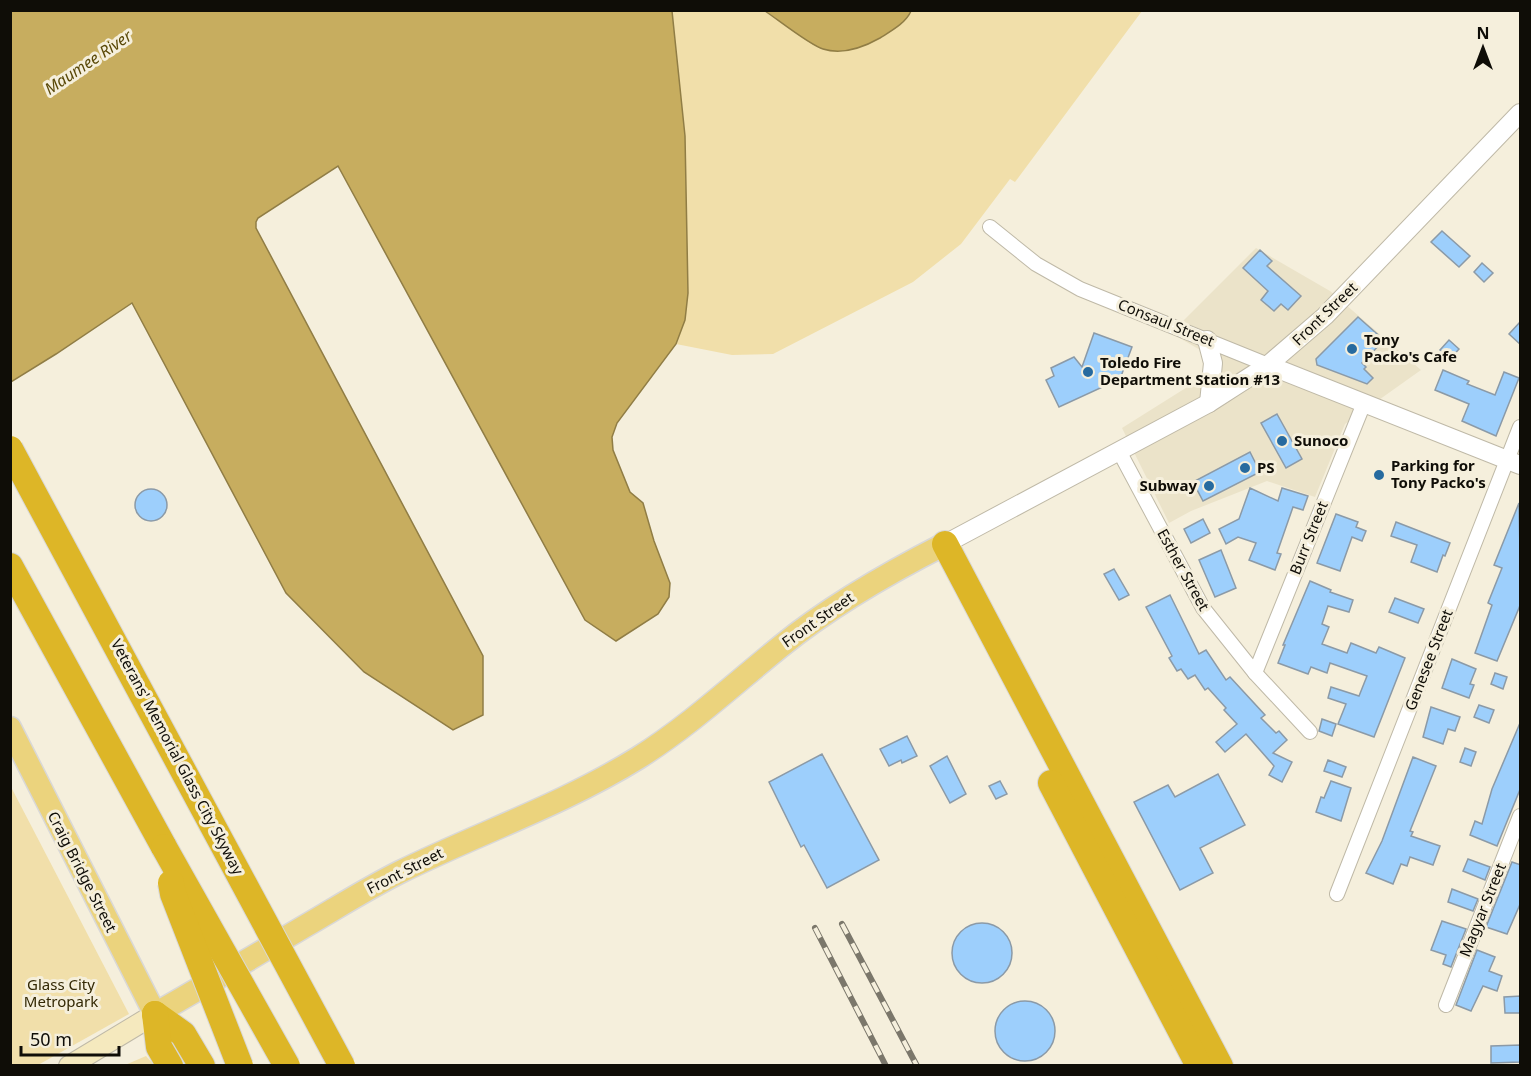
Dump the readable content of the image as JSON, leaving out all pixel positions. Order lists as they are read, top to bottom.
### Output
{
  "streets": {
    "highway": ["Veterans' Memorial Glass City Skyway"],
    "main road": ["Front Street", "Craig Bridge Street"],
    "street": [
      "Consaul Street",
      "Burr Street",
      "Esther Street",
      "Genesee Street",
      "Magyar Street"
    ]
  },
  "crossings": [
    ["Front Street", "Consaul Street"],
    ["Front Street", "Esther Street"],
    ["Front Street", "Craig Bridge Street"],
    ["Consaul Street", "Burr Street"],
    ["Consaul Street", "Genesee Street"],
    ["Burr Street", "Esther Street"]
  ],
  "water": ["Maumee River"],
  "parks": ["Glass City Metropark"],
  "places": [
    "Tony Packo's Cafe",
    "Toledo Fire Department Station #13",
    "Sunoco",
    "PS",
    "Parking for Tony Packo's",
    "Subway"
  ],
  "scale_bar": "50 m",
  "north": "top"
}
